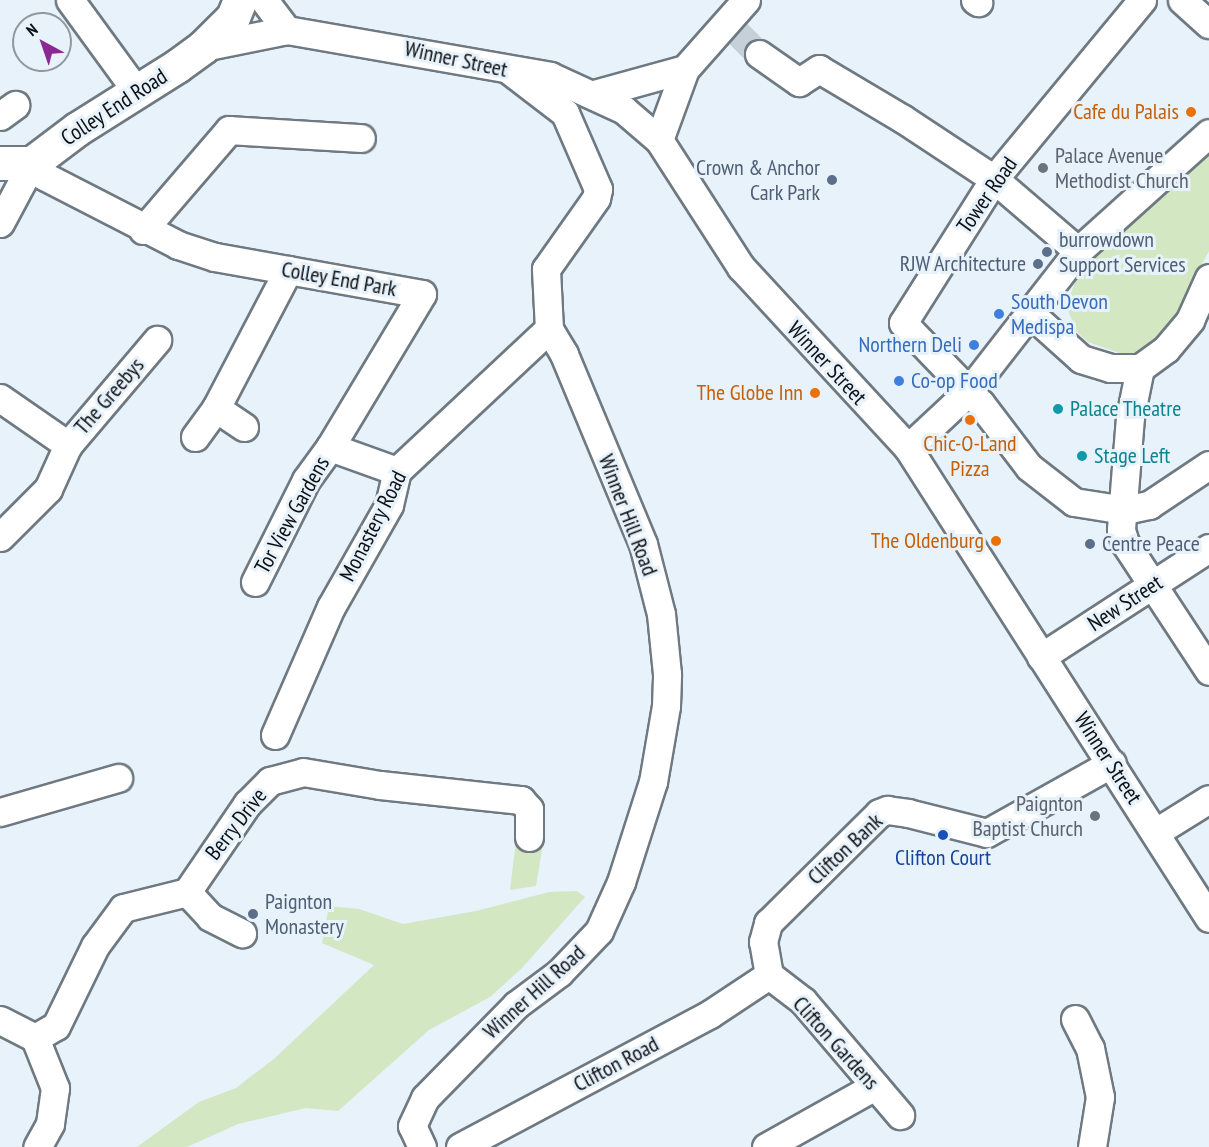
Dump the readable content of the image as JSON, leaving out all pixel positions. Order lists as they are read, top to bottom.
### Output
{
  "streets": {
    "main road": ["Colley End Road"],
    "street": [
      "Winner Street",
      "Tower Road",
      "Colley End Park",
      "The Greebys",
      "Tor View Gardens",
      "Winner Hill Road",
      "Monastery Road",
      "New Street",
      "Berry Drive",
      "Clifton Bank",
      "Clifton Gardens",
      "Clifton Road"
    ]
  },
  "crossings": [
    ["Winner Street", "Colley End Road"],
    ["Winner Street", "Winner Hill Road"],
    ["Winner Street", "New Street"],
    ["Winner Street", "Clifton Bank"],
    ["Colley End Road", "Colley End Park"],
    ["Colley End Park", "Tor View Gardens"],
    ["Winner Hill Road", "Monastery Road"],
    ["Clifton Bank", "Clifton Gardens"],
    ["Clifton Bank", "Clifton Road"],
    ["Clifton Gardens", "Clifton Road"]
  ],
  "places": [
    "Cafe du Palais",
    "Palace Avenue Methodist Church",
    "Crown & Anchor Cark Park",
    "burrowdown Support Services",
    "RJW Architecture",
    "South Devon Medispa",
    "Northern Deli",
    "Co-op Food",
    "The Globe Inn",
    "Palace Theatre",
    "Chic-O-Land Pizza",
    "Stage Left",
    "The Oldenburg",
    "Centre Peace",
    "Paignton Baptist Church",
    "Clifton Court",
    "Paignton Monastery"
  ],
  "north": "top left"
}
